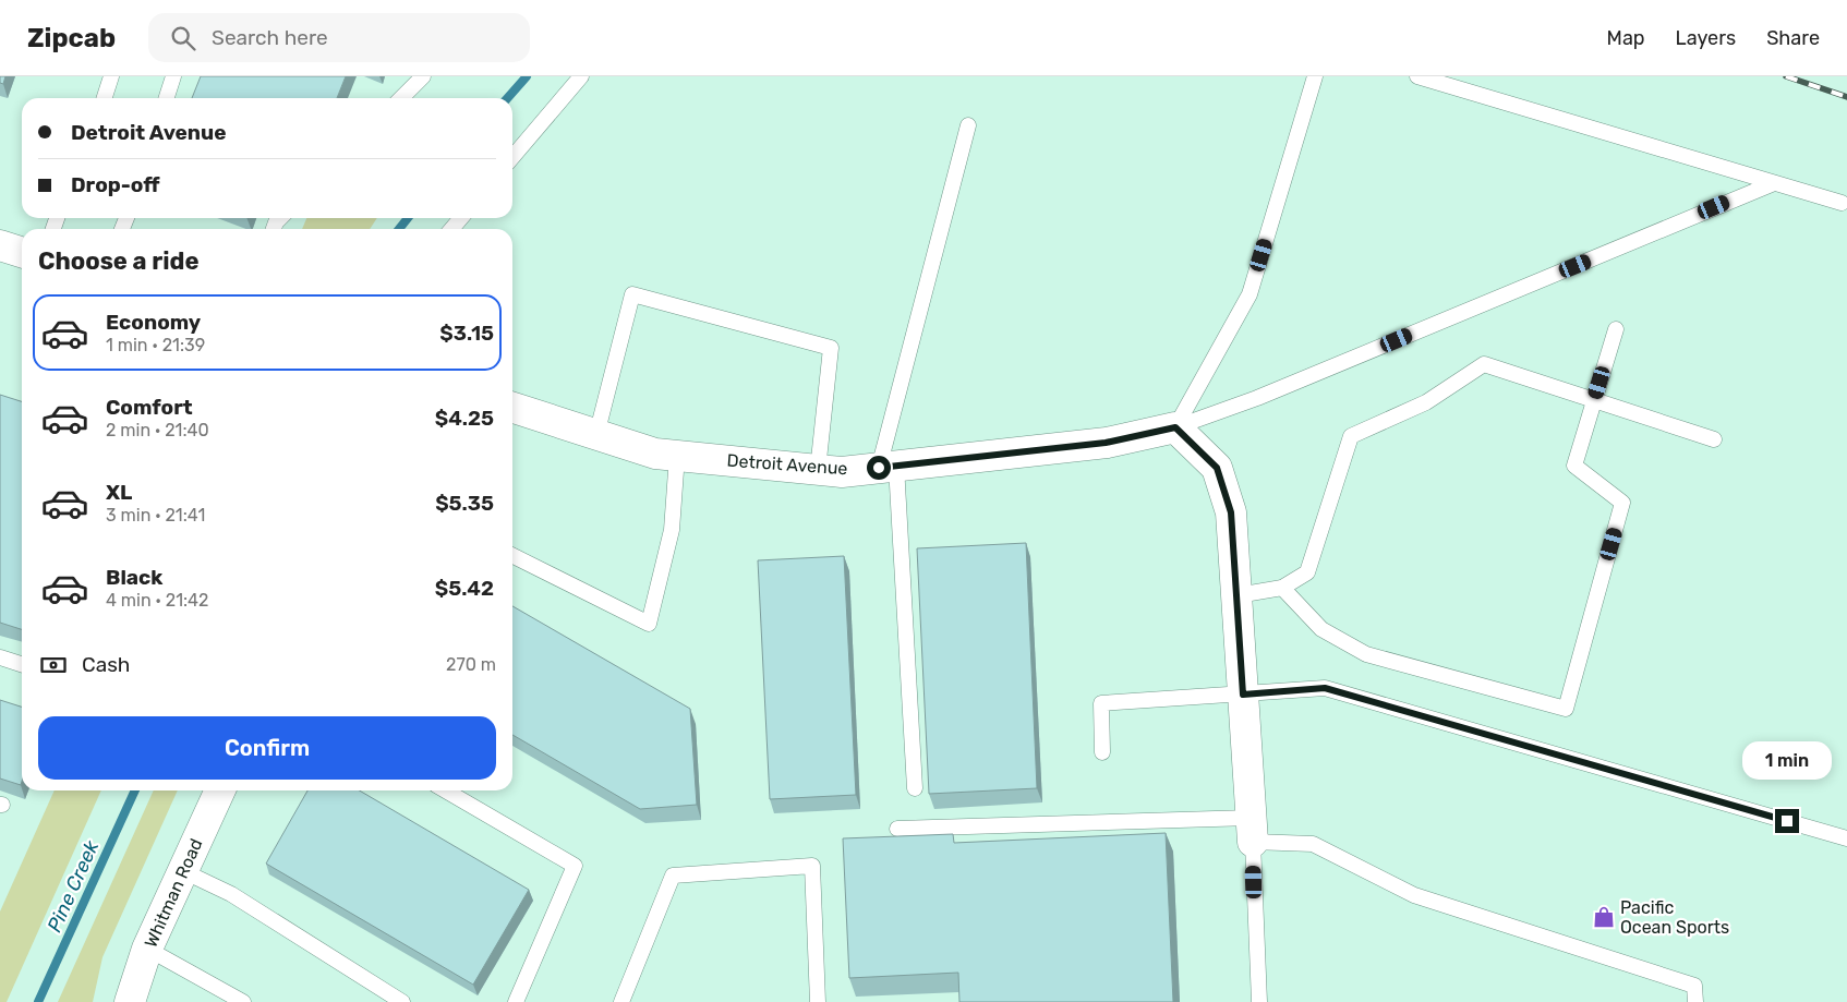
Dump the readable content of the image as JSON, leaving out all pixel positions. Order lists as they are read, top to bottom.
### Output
{
  "streets": {
    "street": ["Detroit Avenue", "Whitman Road"]
  },
  "water": ["Pine Creek"],
  "places": {
    "shop": ["Pacific Ocean Sports"]
  },
  "page": {
    "header": "Zipcab",
    "search": "Search here",
    "nav": ["Map", "Layers", "Share"],
    "banner": ["Detroit Avenue", "Drop-off"],
    "heading": "Choose a ride",
    "list": [
      {
        "name": "Economy",
        "note": "1 min · 21:39",
        "value": "$3.15"
      },
      {
        "name": "Comfort",
        "note": "2 min · 21:40",
        "value": "$4.25"
      },
      {
        "name": "XL",
        "note": "3 min · 21:41",
        "value": "$5.35"
      },
      {
        "name": "Black",
        "note": "4 min · 21:42",
        "value": "$5.42"
      }
    ],
    "pay": ["Cash", "270 m"],
    "buttons": "Confirm",
    "bubble": "1 min"
  }
}
